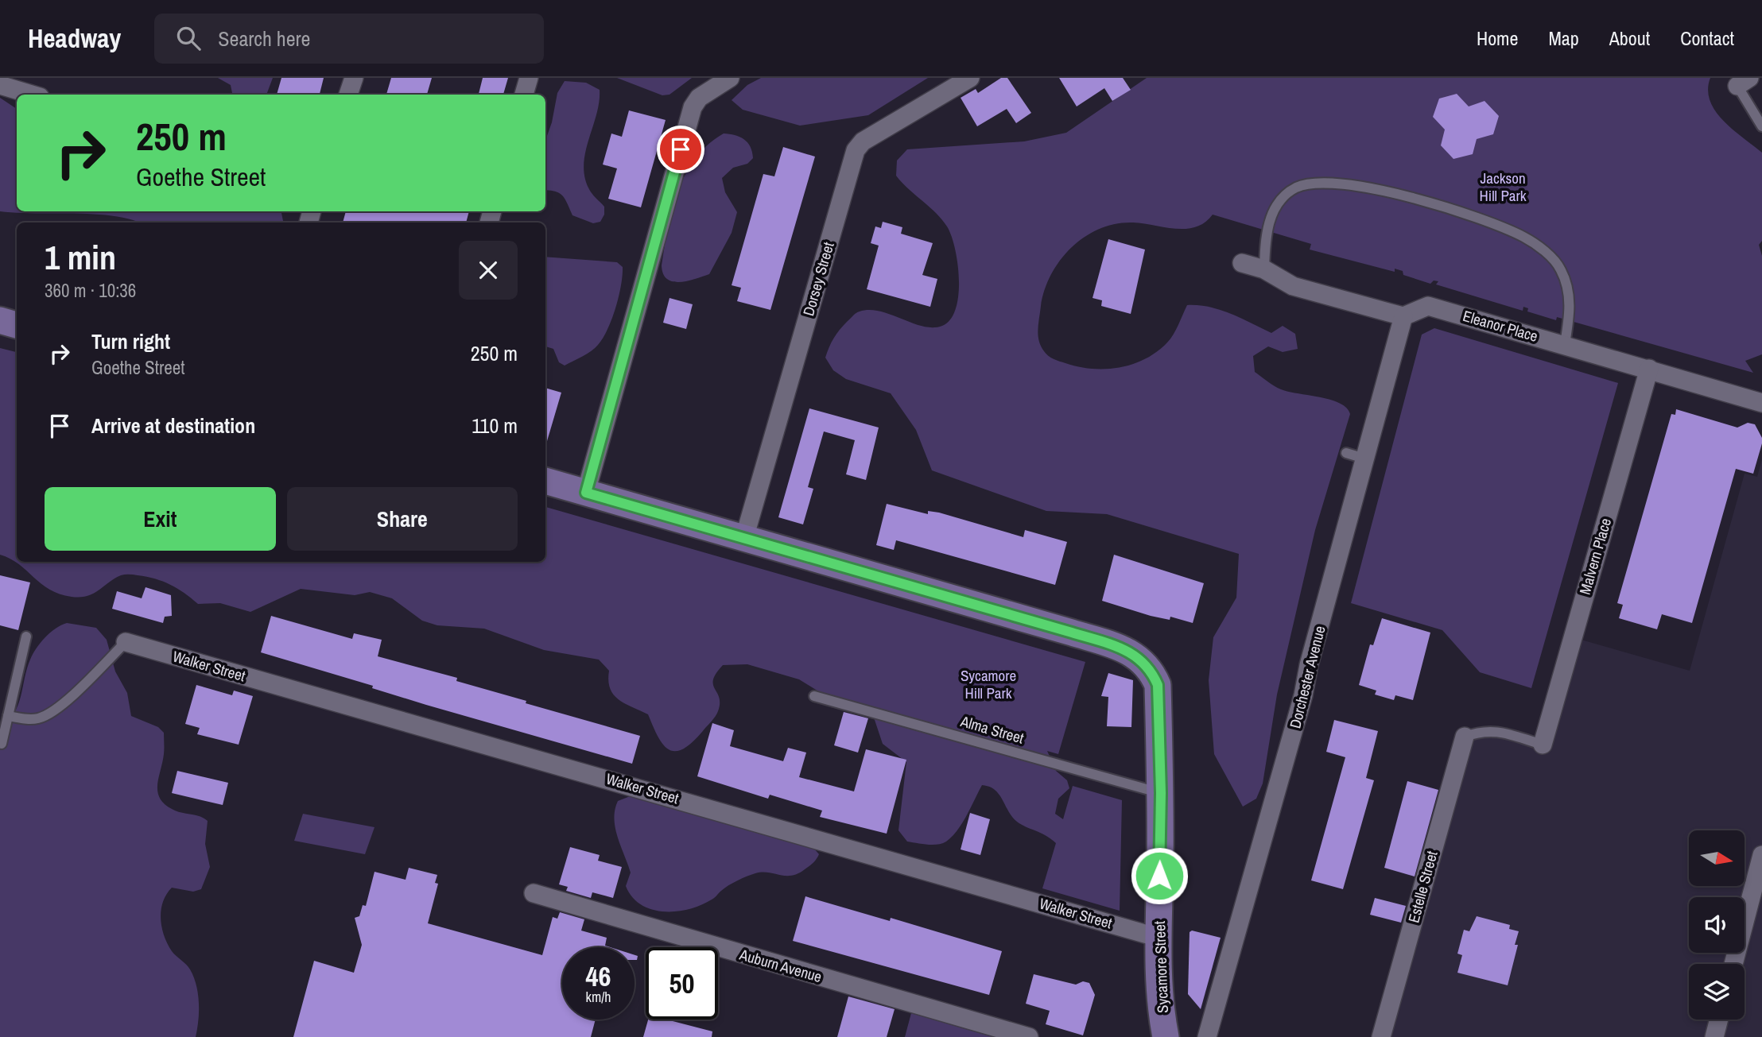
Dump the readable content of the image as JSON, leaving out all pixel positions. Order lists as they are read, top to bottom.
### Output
{
  "streets": {
    "main road": ["Sycamore Street"],
    "street": [
      "Dorsey Street",
      "Eleanor Place",
      "Malvern Place",
      "Walker Street",
      "Dorchester Avenue",
      "Estelle Street",
      "Auburn Avenue"
    ],
    "lane": ["Alma Street"]
  },
  "crossings": [
    ["Dorsey Street", "Sycamore Street"],
    ["Eleanor Place", "Malvern Place"],
    ["Eleanor Place", "Dorchester Avenue"],
    ["Walker Street", "Sycamore Street"],
    ["Alma Street", "Sycamore Street"]
  ],
  "parks": ["Jackson Hill Park", "Sycamore Hill Park"],
  "north": "right",
  "page": {
    "header": "Headway",
    "search": "Search here",
    "nav": [
      "Home",
      "Map",
      "About",
      "Contact"
    ],
    "turn": ["250 m", "Goethe Street"],
    "heading": ["1 min", "360 m · 10:36"],
    "list": [
      {
        "name": "Turn right",
        "note": "Goethe Street",
        "value": "250 m"
      },
      {
        "name": "Arrive at destination",
        "value": "110 m"
      }
    ],
    "buttons": ["Exit", "Share"],
    "speed": "46 km/h",
    "limit": "50"
  }
}
